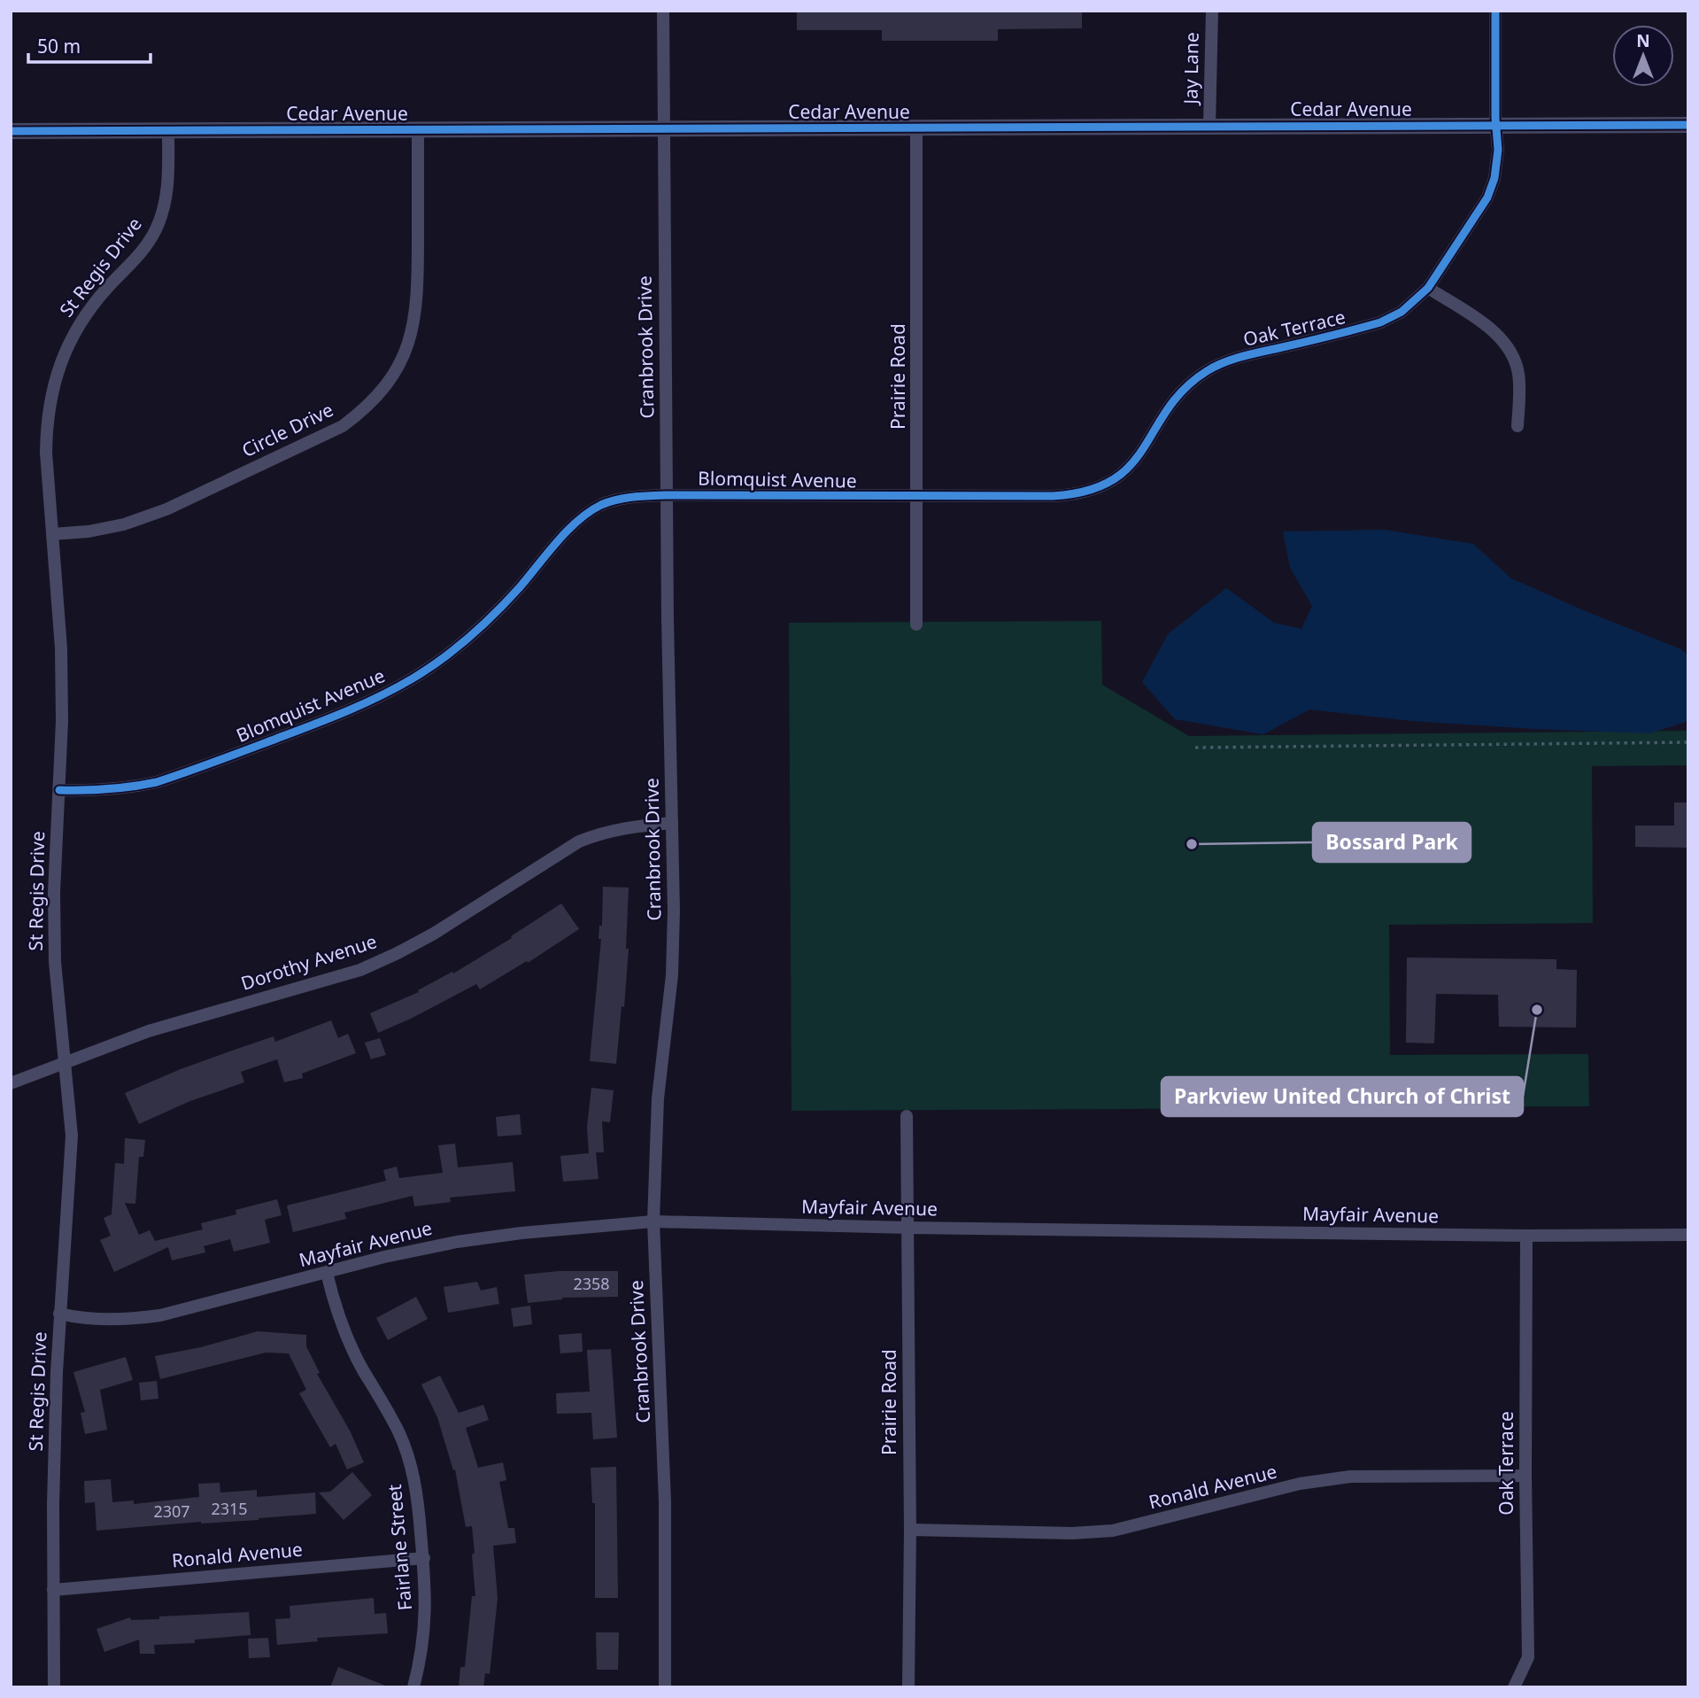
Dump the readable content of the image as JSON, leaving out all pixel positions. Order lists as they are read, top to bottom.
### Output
{
  "streets": {
    "street": [
      "Jay Lane",
      "Cedar Avenue",
      "St Regis Drive",
      "Oak Terrace",
      "Cranbrook Drive",
      "Prairie Road",
      "Circle Drive",
      "Blomquist Avenue",
      "Dorothy Avenue",
      "Mayfair Avenue",
      "Ronald Avenue",
      "Fairlane Street"
    ]
  },
  "crossings": [
    ["Jay Lane", "Cedar Avenue"],
    ["Cedar Avenue", "St Regis Drive"],
    ["Cedar Avenue", "Oak Terrace"],
    ["Cedar Avenue", "Cranbrook Drive"],
    ["Cedar Avenue", "Prairie Road"],
    ["Cedar Avenue", "Circle Drive"],
    ["St Regis Drive", "Circle Drive"],
    ["St Regis Drive", "Blomquist Avenue"],
    ["St Regis Drive", "Dorothy Avenue"],
    ["St Regis Drive", "Mayfair Avenue"],
    ["St Regis Drive", "Ronald Avenue"],
    ["Oak Terrace", "Prairie Road"],
    ["Oak Terrace", "Blomquist Avenue"],
    ["Oak Terrace", "Mayfair Avenue"],
    ["Oak Terrace", "Ronald Avenue"],
    ["Cranbrook Drive", "Blomquist Avenue"],
    ["Cranbrook Drive", "Dorothy Avenue"],
    ["Cranbrook Drive", "Mayfair Avenue"],
    ["Prairie Road", "Blomquist Avenue"],
    ["Prairie Road", "Mayfair Avenue"],
    ["Prairie Road", "Ronald Avenue"],
    ["Mayfair Avenue", "Fairlane Street"],
    ["Ronald Avenue", "Fairlane Street"]
  ],
  "places": ["Bossard Park", "Parkview United Church of Christ"],
  "house_numbers": ["2358", "2315", "2307"],
  "scale_bar": "50 m",
  "north": "top"
}
